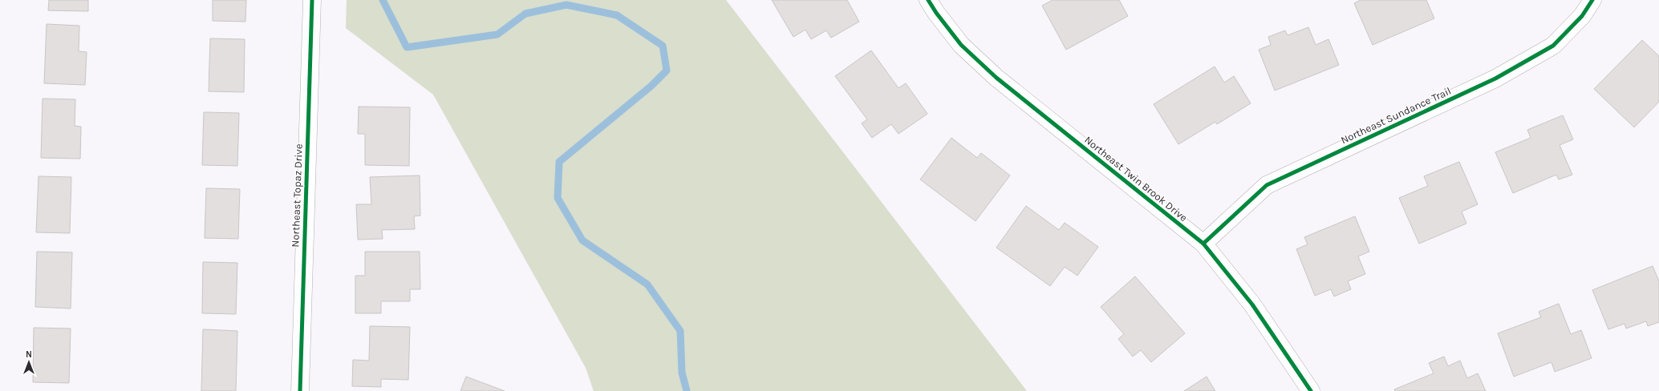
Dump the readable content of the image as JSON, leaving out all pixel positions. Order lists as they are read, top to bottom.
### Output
{
  "streets": {
    "street": ["Northeast Sundance Trail", "Northeast Twin Brook Drive", "Northeast Topaz Drive"]
  },
  "crossings": [
    ["Northeast Sundance Trail", "Northeast Twin Brook Drive"]
  ],
  "north": "top"
}
